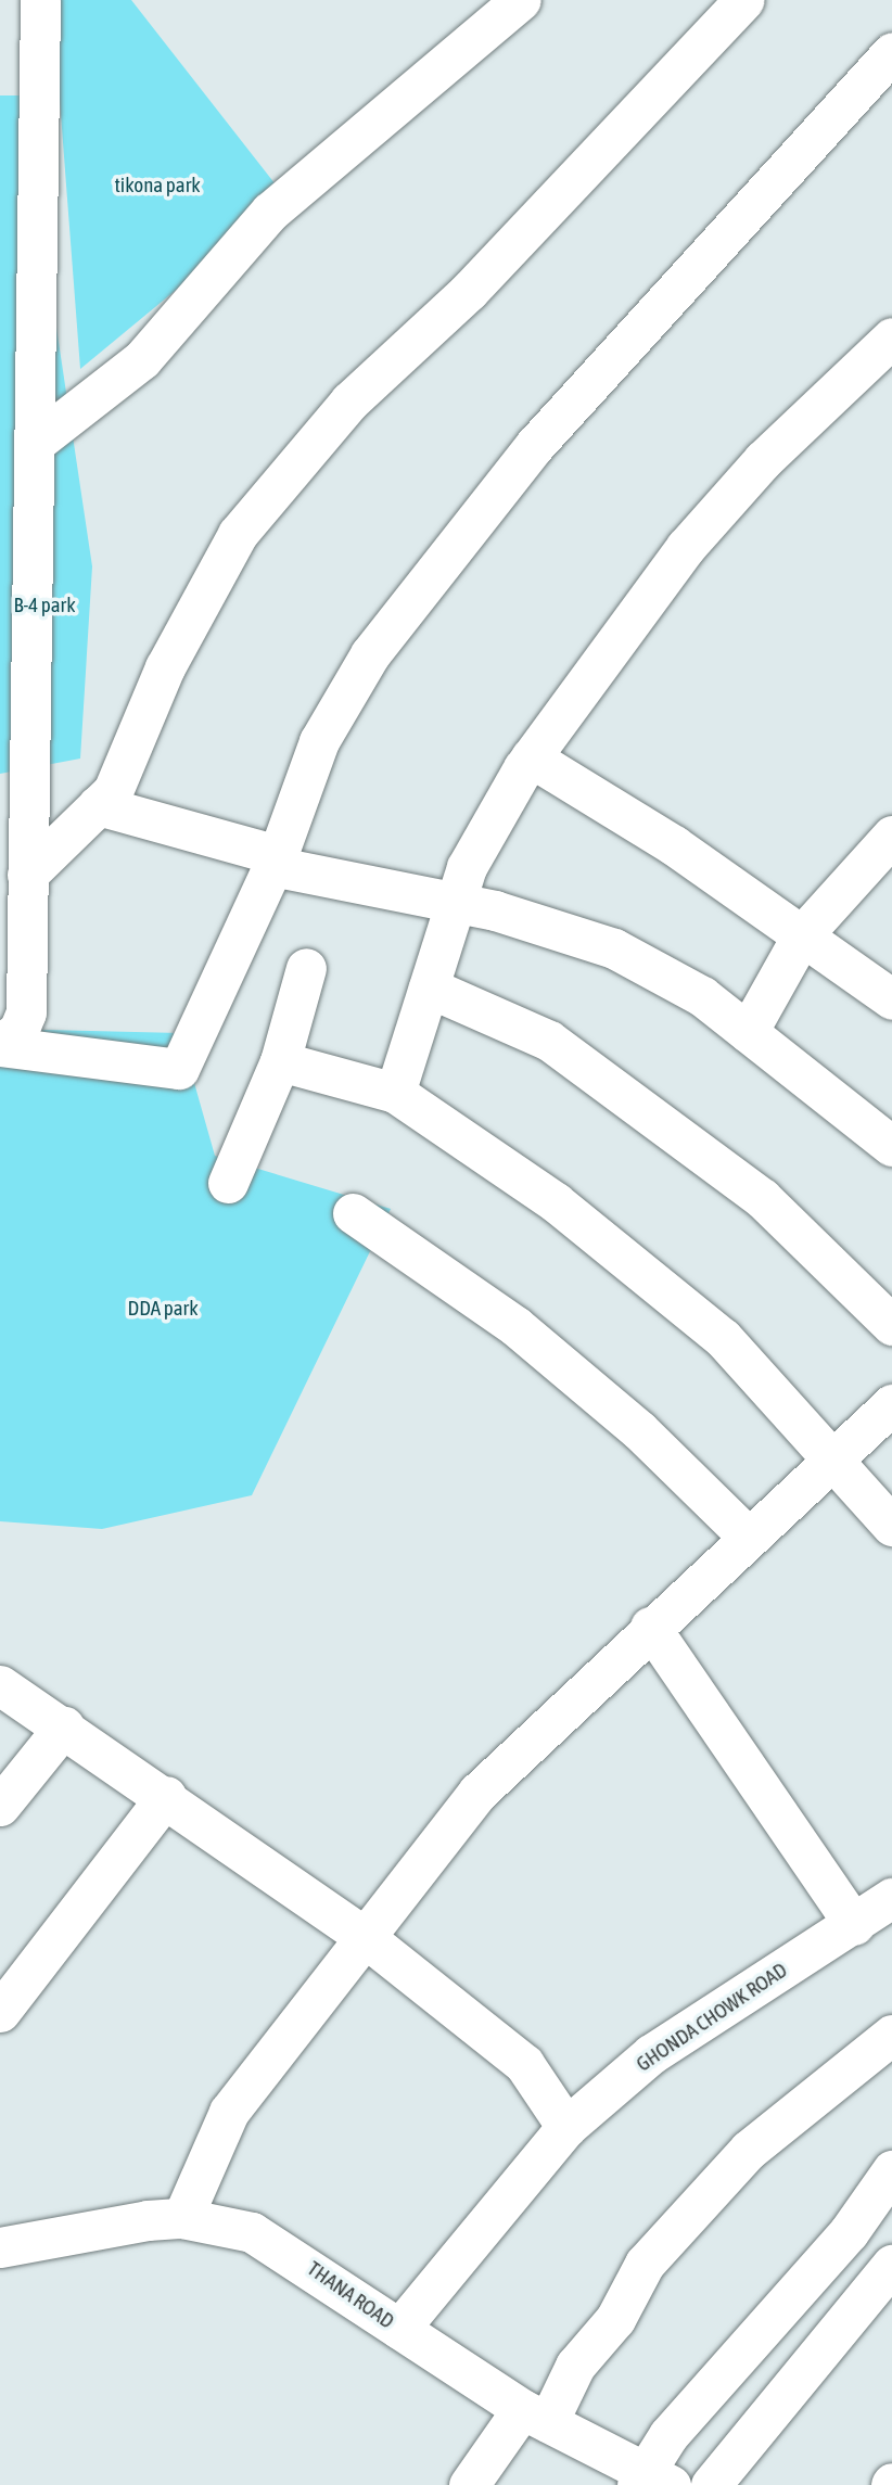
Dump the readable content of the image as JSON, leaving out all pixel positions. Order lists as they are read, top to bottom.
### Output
{
  "streets": {
    "street": ["GHONDA CHOWK ROAD", "THANA ROAD"]
  },
  "crossings": [
    ["GHONDA CHOWK ROAD", "THANA ROAD"]
  ],
  "parks": ["tikona park", "B-4 park", "DDA park"]
}
